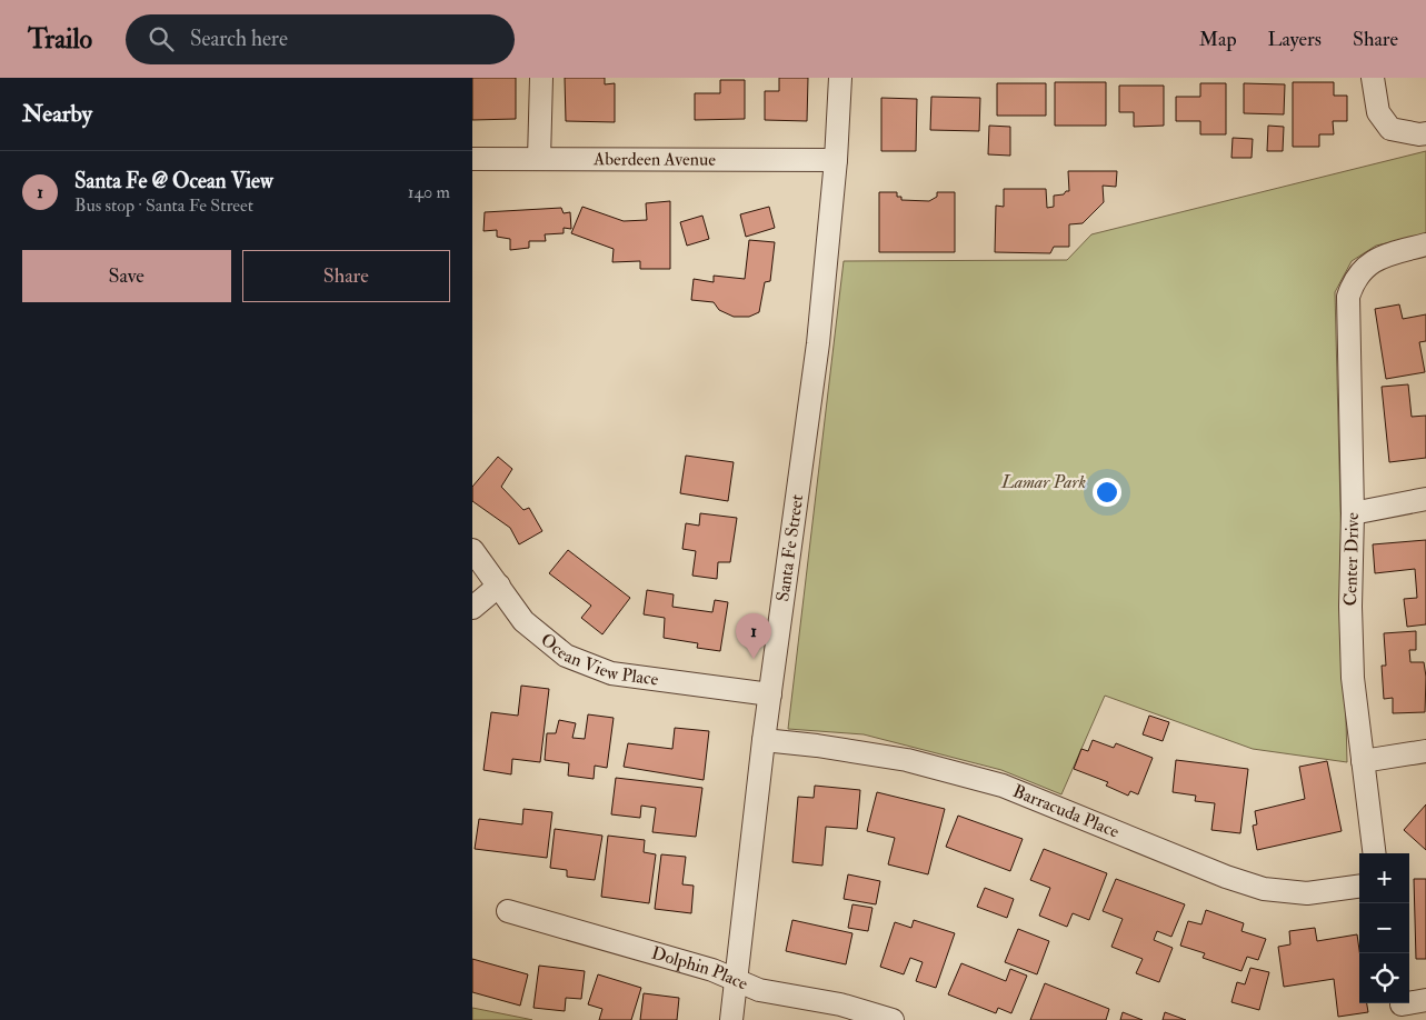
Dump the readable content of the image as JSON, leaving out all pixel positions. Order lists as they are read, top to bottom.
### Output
{
  "streets": {
    "street": [
      "Aberdeen Avenue",
      "Santa Fe Street",
      "Center Drive",
      "Ocean View Place",
      "Barracuda Place",
      "Dolphin Place"
    ]
  },
  "crossings": [
    ["Aberdeen Avenue", "Santa Fe Street"],
    ["Santa Fe Street", "Ocean View Place"],
    ["Santa Fe Street", "Barracuda Place"],
    ["Santa Fe Street", "Dolphin Place"]
  ],
  "parks": ["Lamar Park"],
  "page": {
    "header": "Trailo",
    "search": "Search here",
    "nav": ["Map", "Layers", "Share"],
    "heading": "Nearby",
    "list": [
      {
        "mark": "1",
        "name": "Santa Fe @ Ocean View",
        "note": "Bus stop · Santa Fe Street",
        "value": "140 m"
      }
    ],
    "buttons": ["Save", "Share"],
    "pins": "1",
    "map_buttons": ["+", "−"]
  }
}
